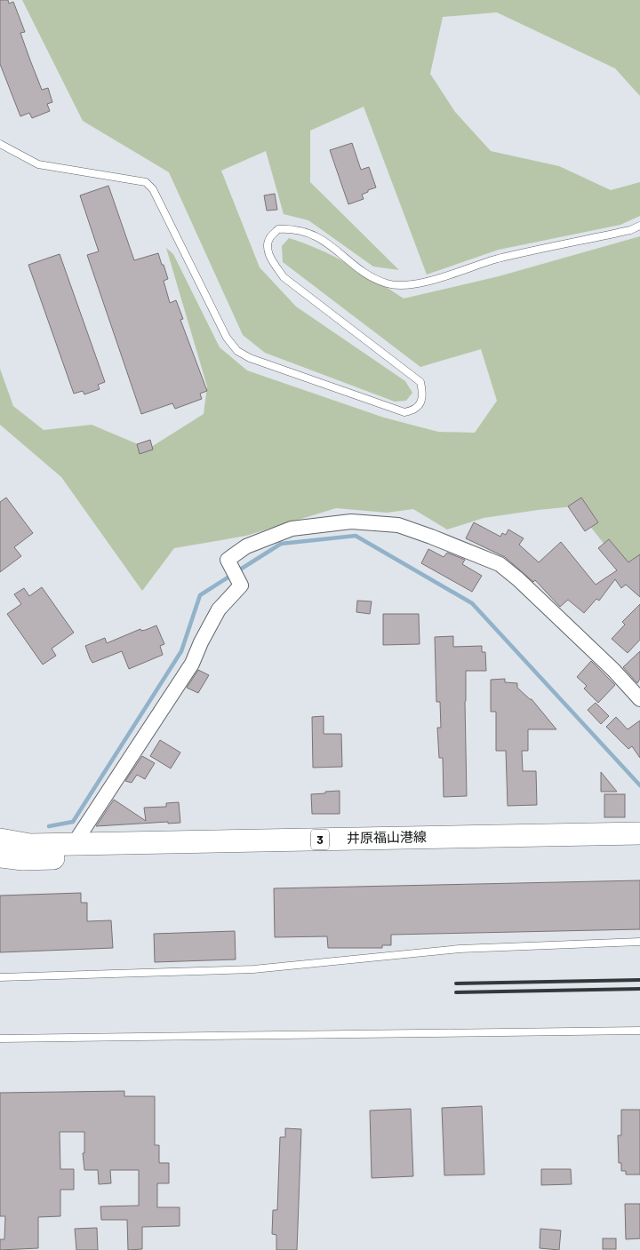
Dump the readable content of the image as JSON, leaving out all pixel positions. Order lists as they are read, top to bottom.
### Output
{
  "streets": {
    "main road": ["井原福山港線", "3"]
  }
}
